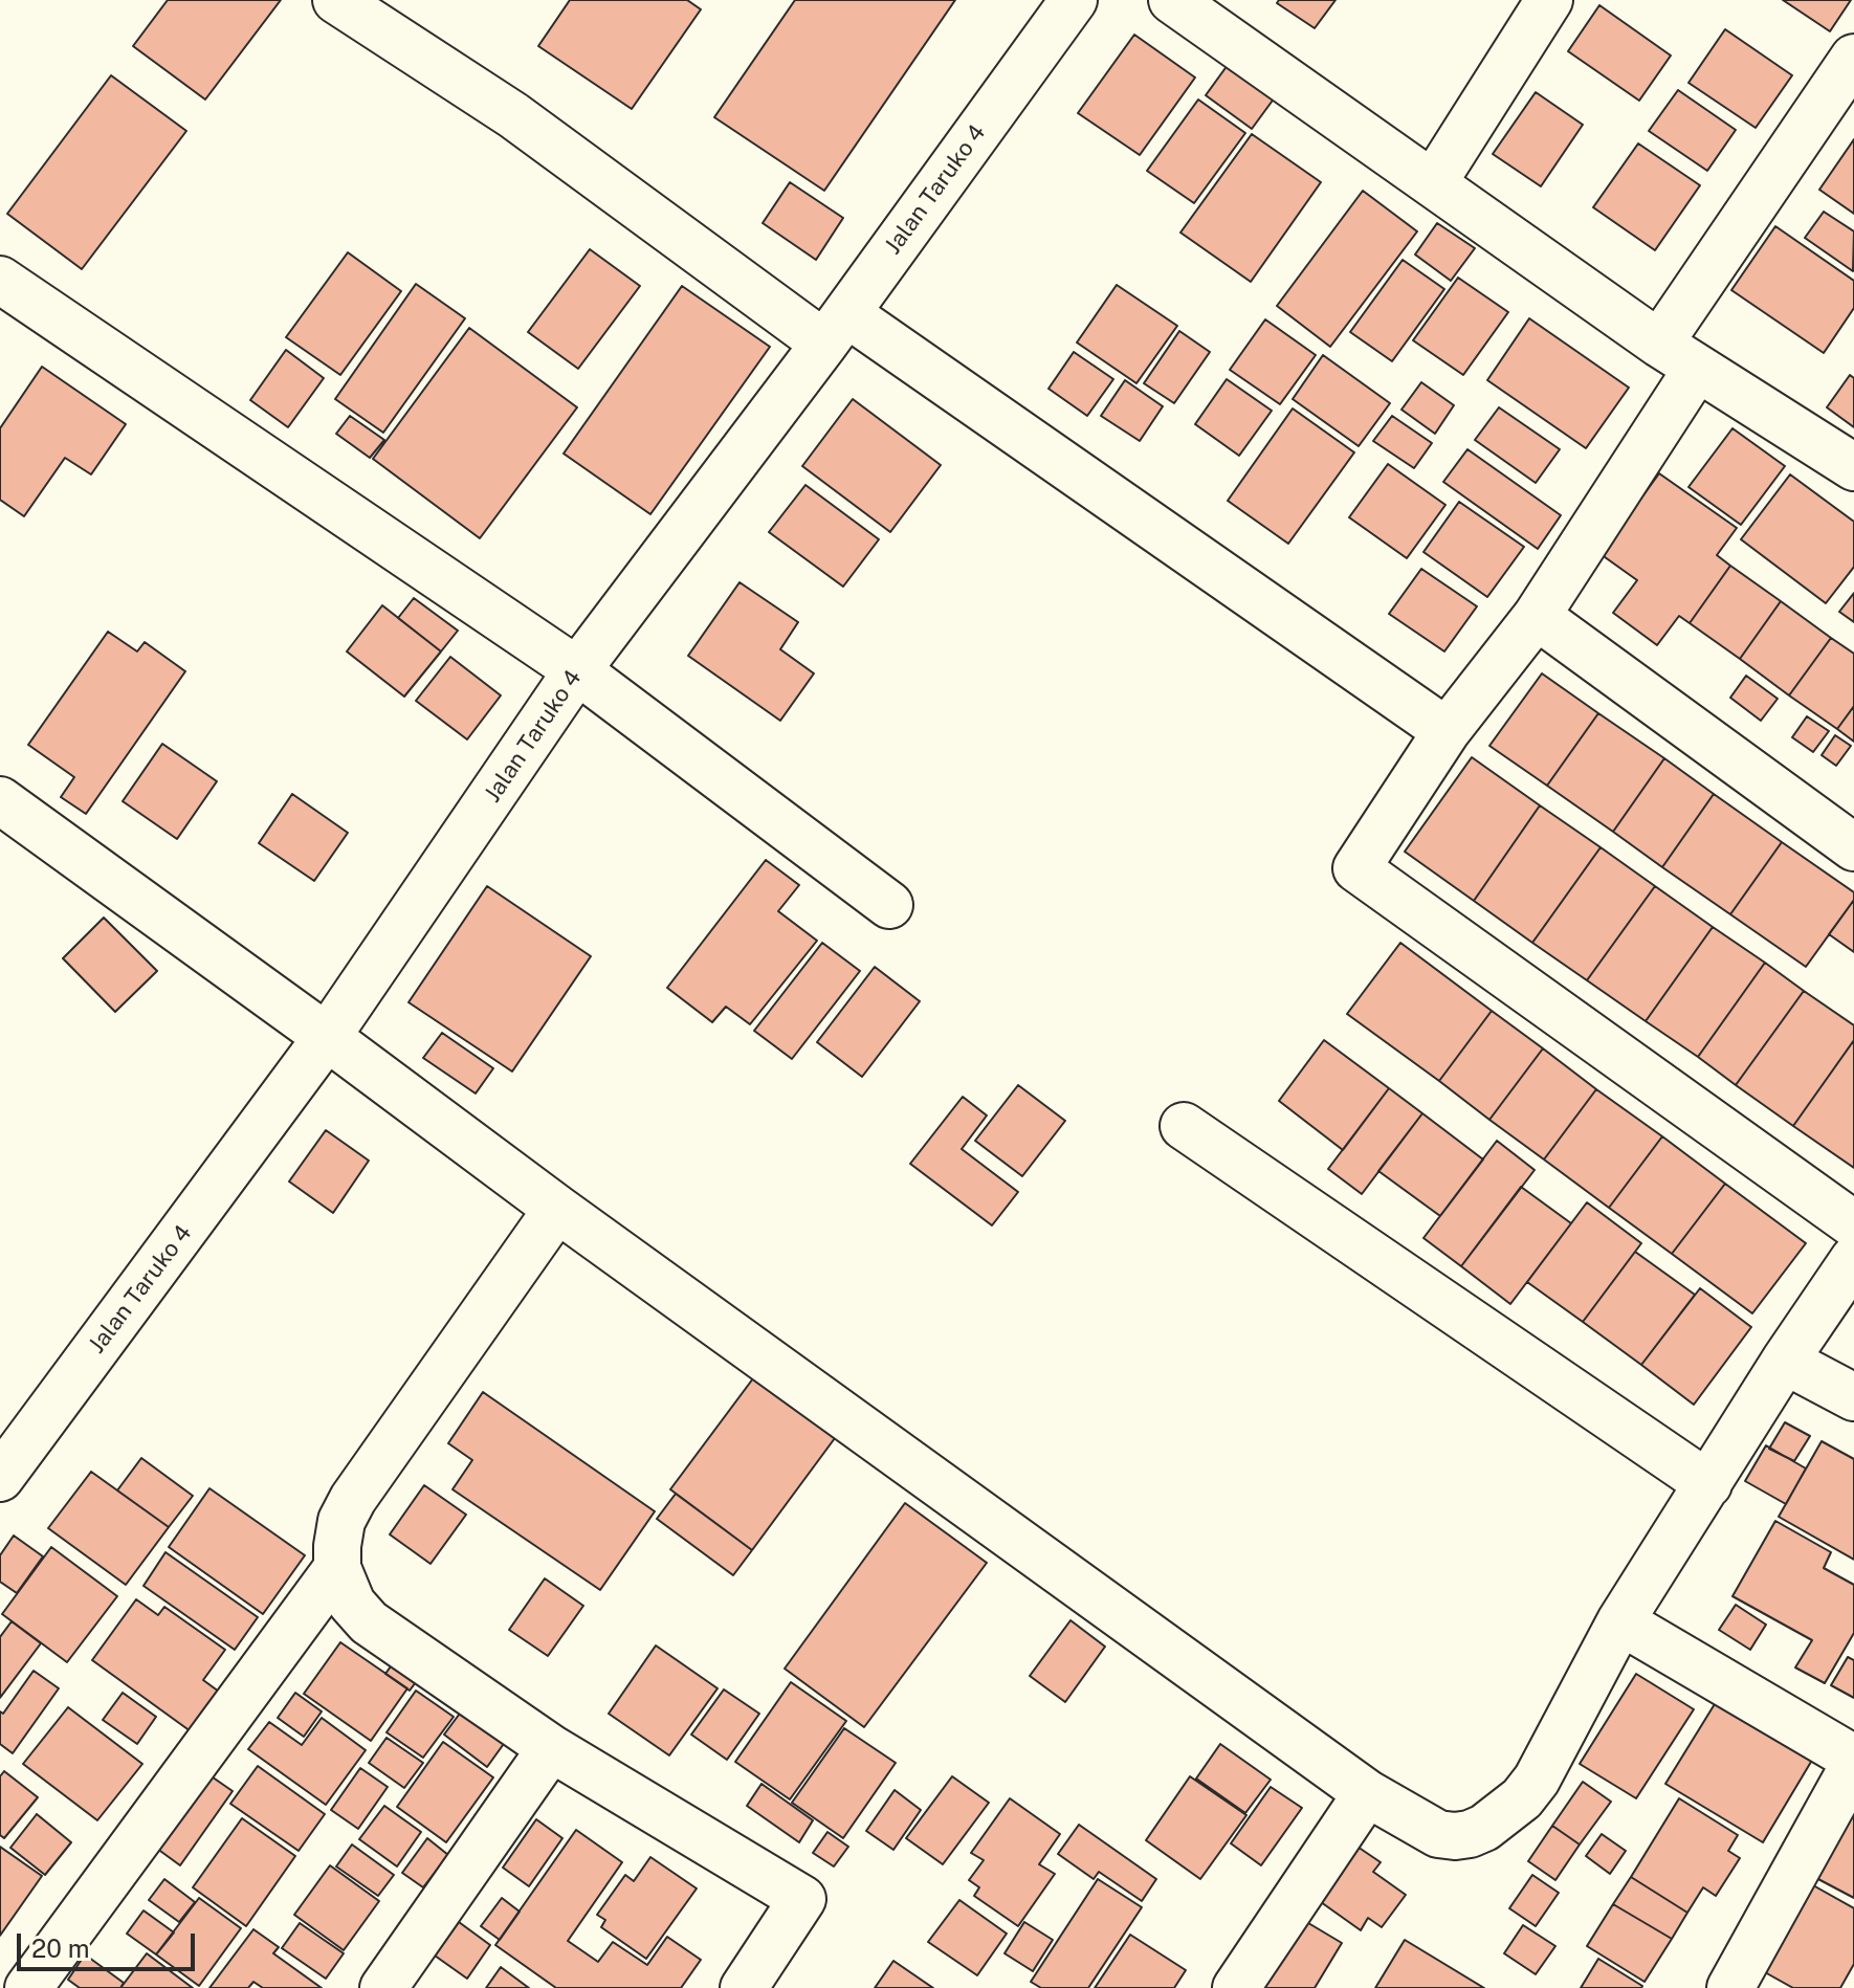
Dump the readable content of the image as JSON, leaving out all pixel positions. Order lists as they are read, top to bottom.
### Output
{
  "streets": {
    "street": ["Jalan Taruko 4"]
  },
  "scale_bar": "20 m"
}
